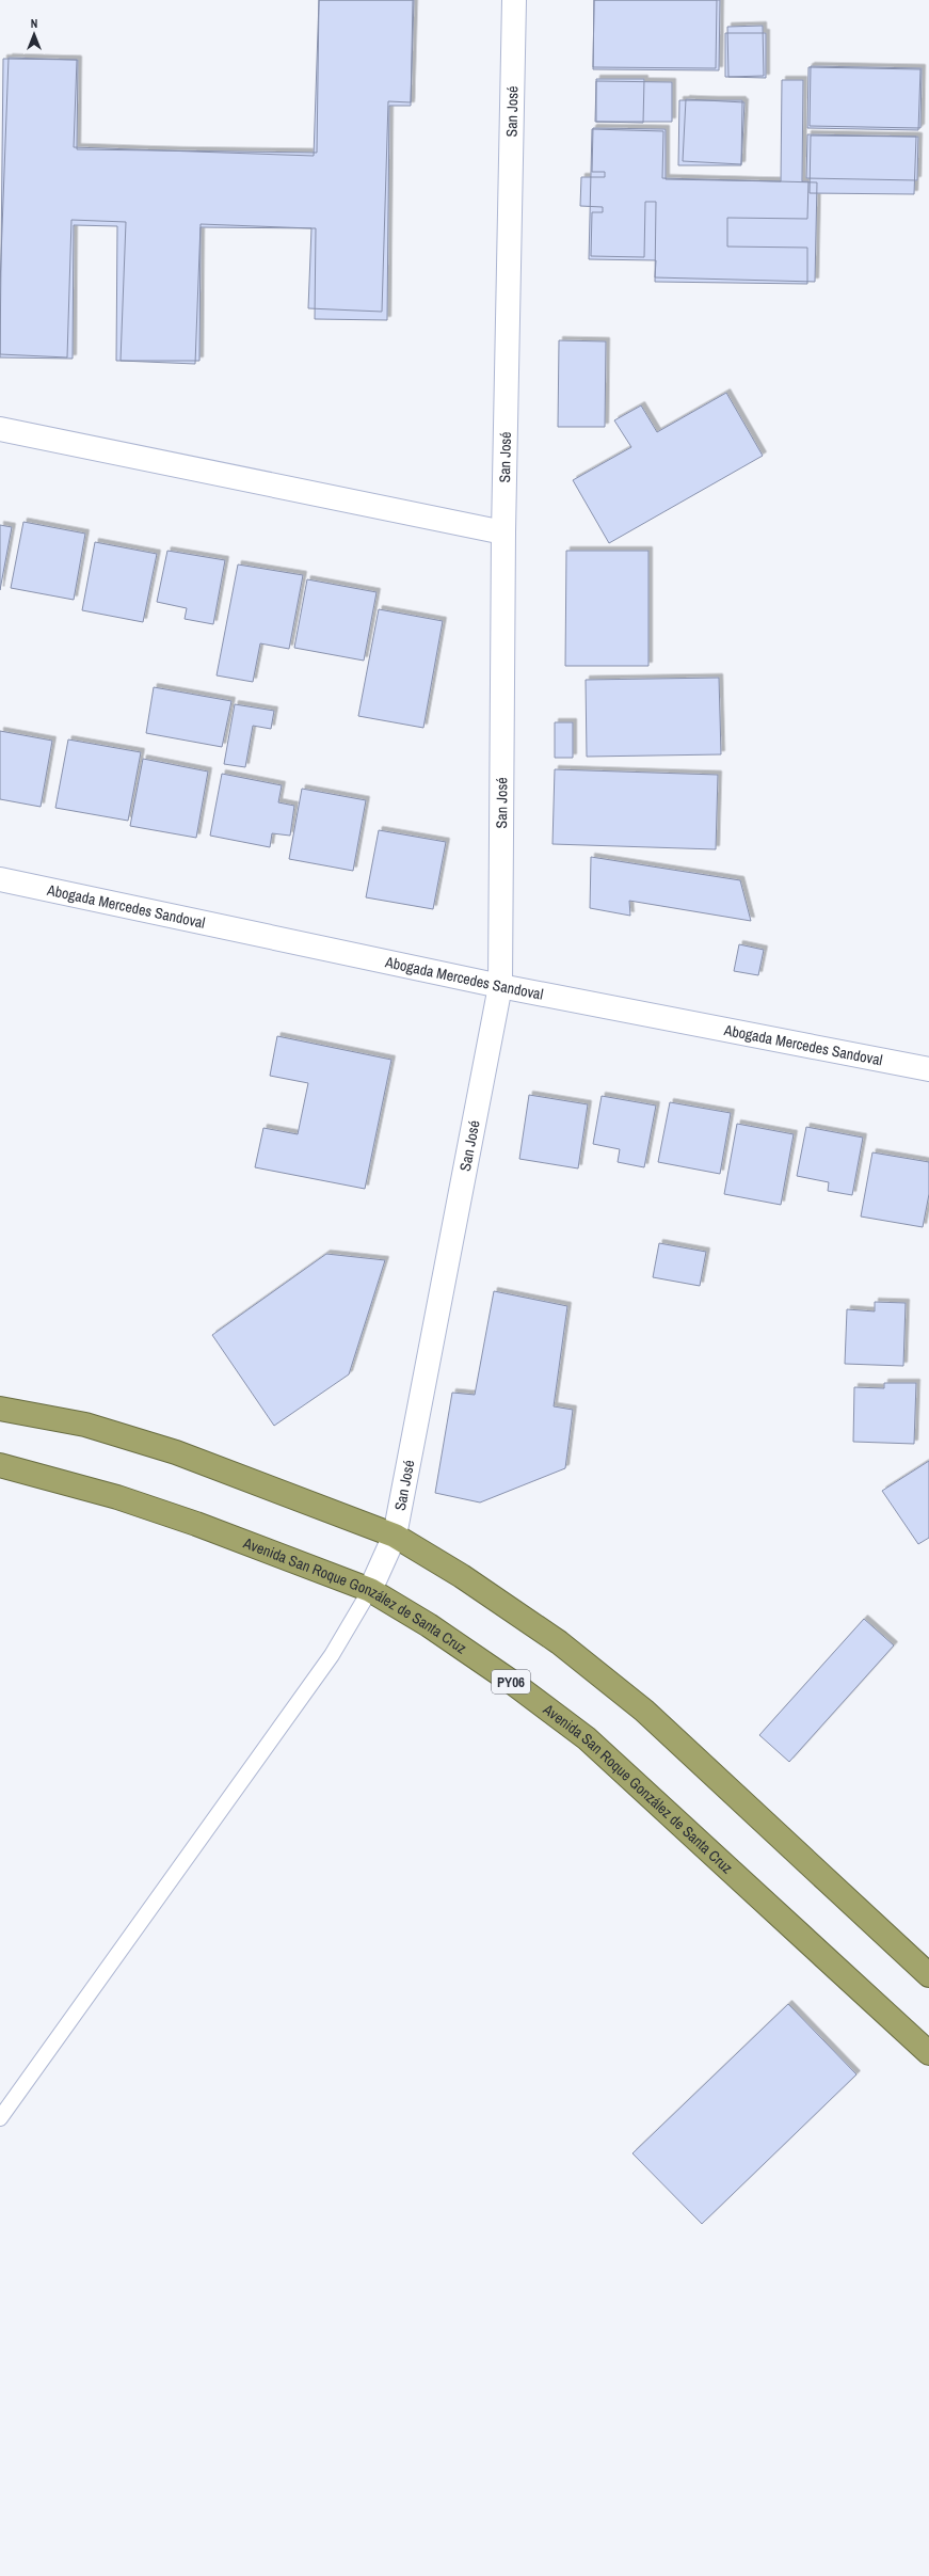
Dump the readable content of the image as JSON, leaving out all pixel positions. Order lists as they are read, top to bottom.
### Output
{
  "streets": {
    "highway": ["Avenida San Roque González de Santa Cruz", "PY06"],
    "street": ["San José", "Abogada Mercedes Sandoval"]
  },
  "crossings": [
    ["San José", "Abogada Mercedes Sandoval"],
    ["San José", "Avenida San Roque González de Santa Cruz"]
  ],
  "north": "top"
}
